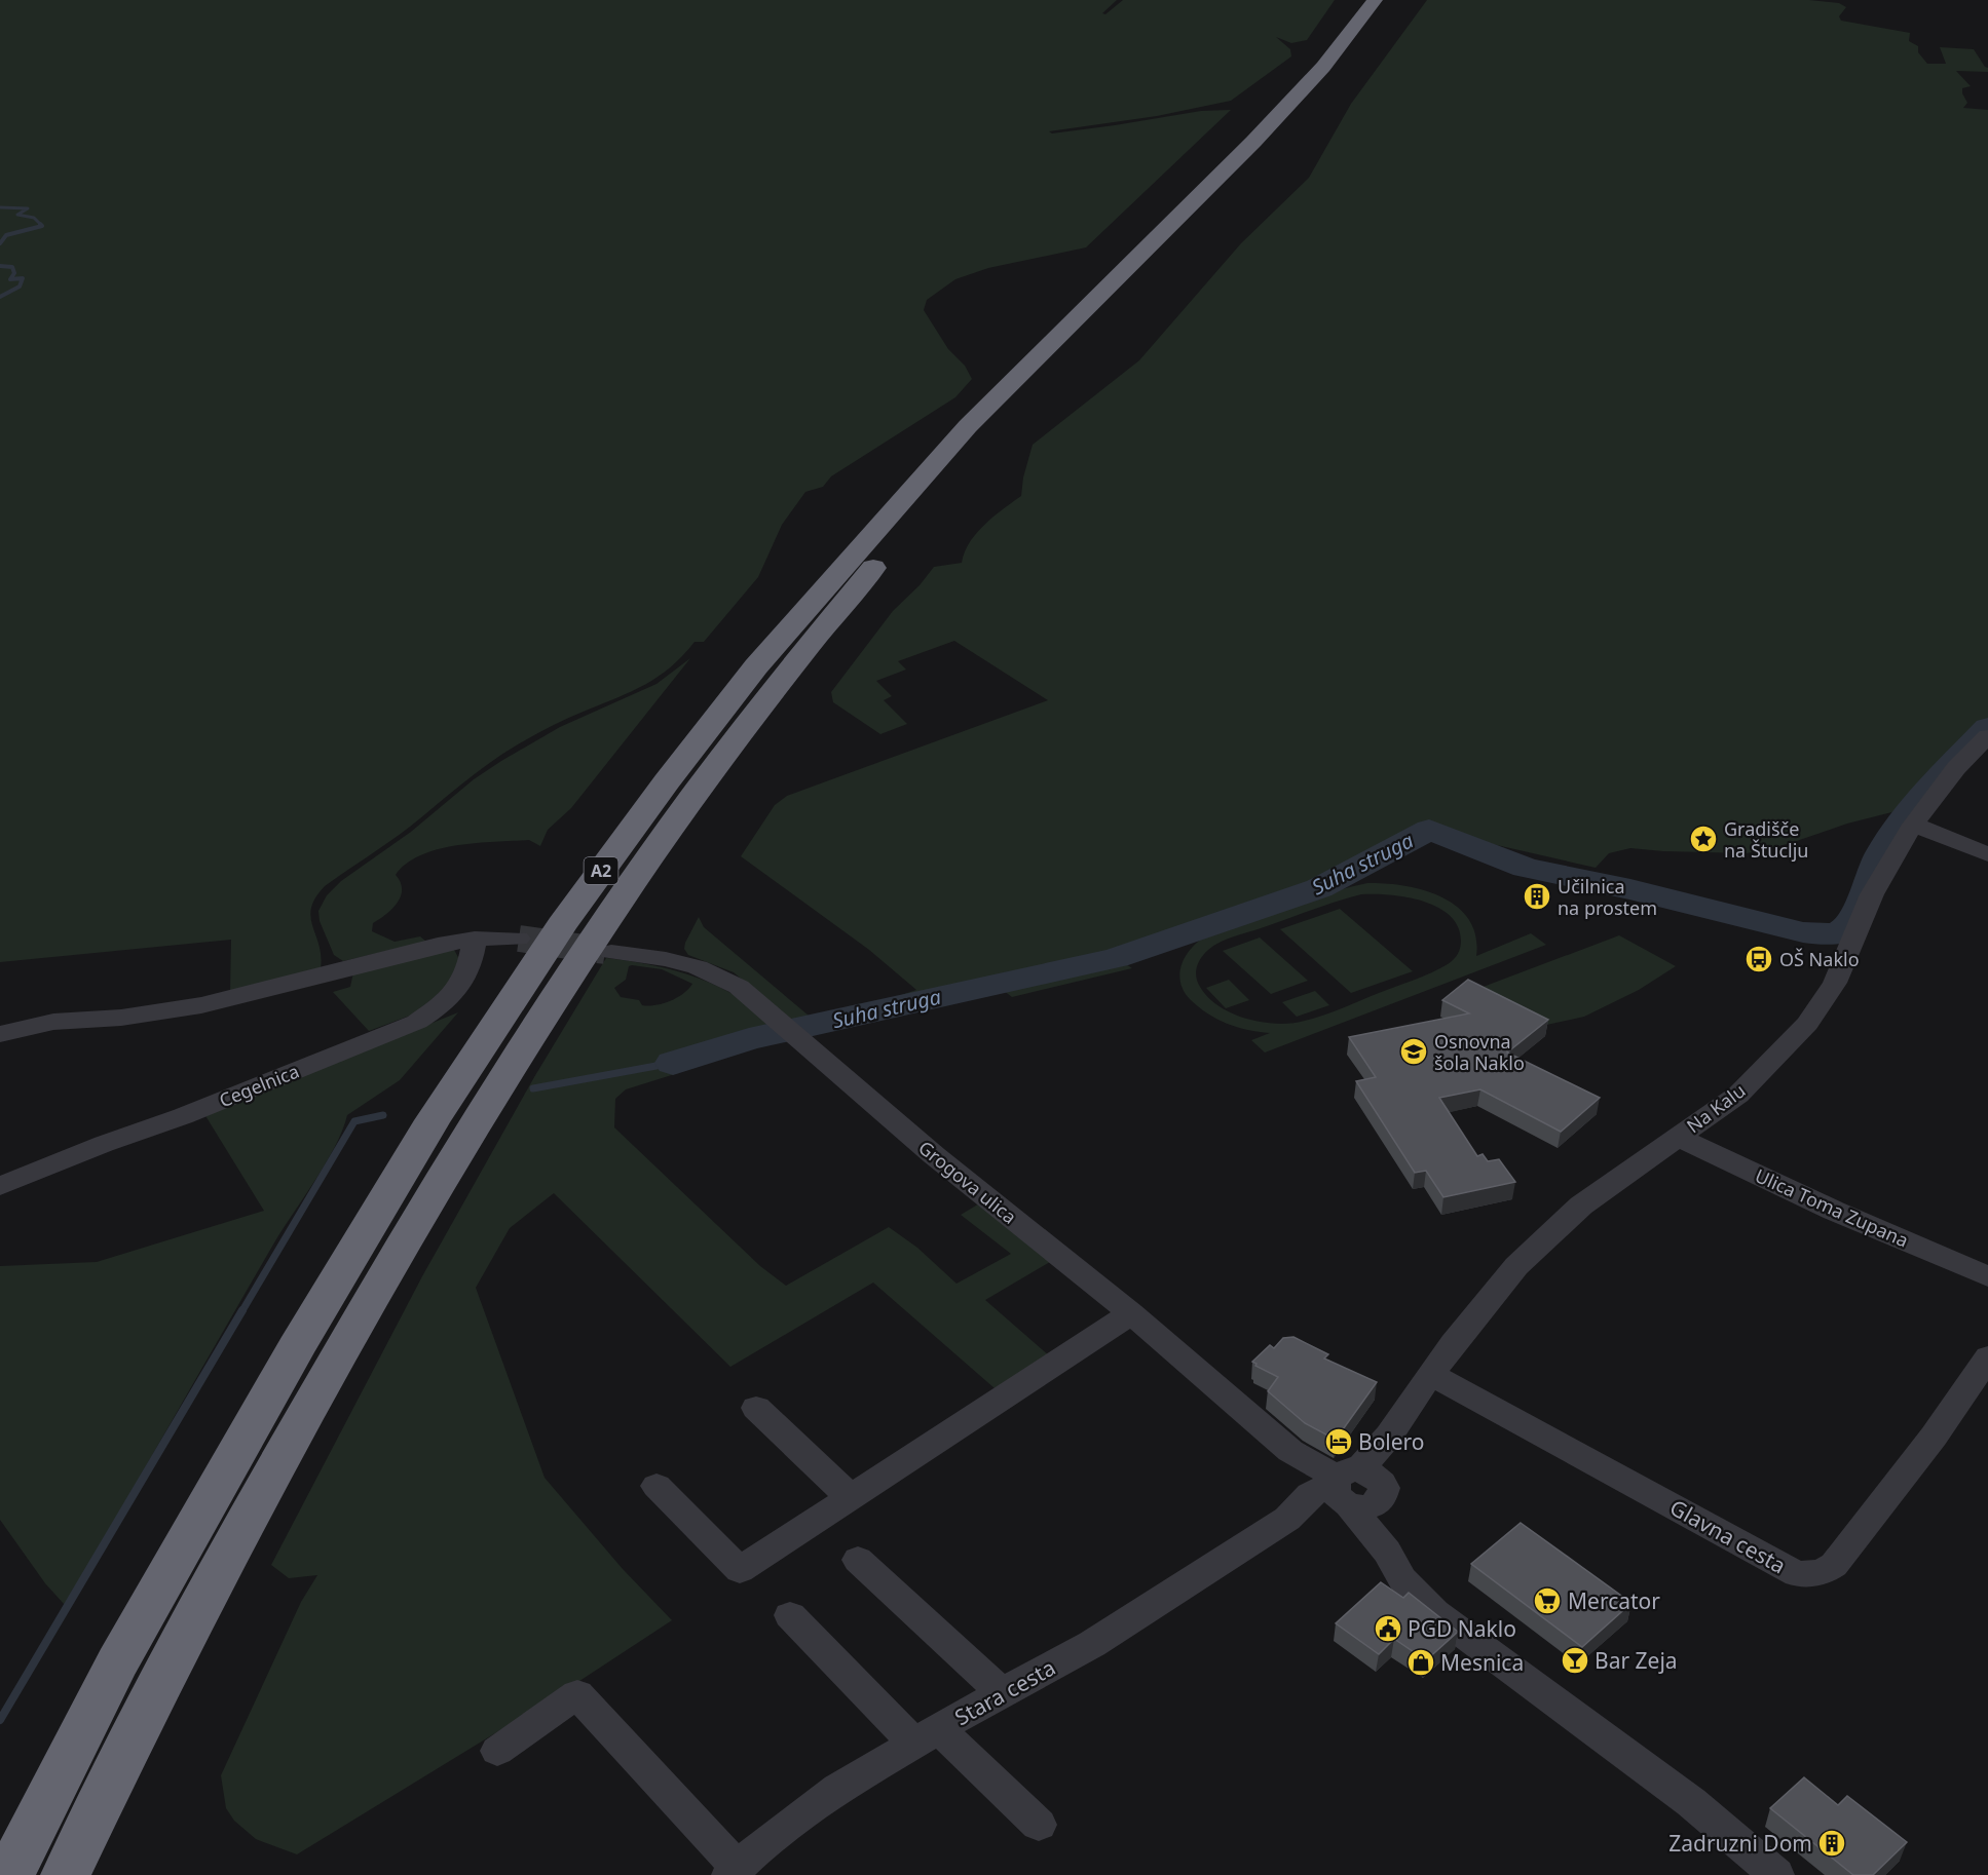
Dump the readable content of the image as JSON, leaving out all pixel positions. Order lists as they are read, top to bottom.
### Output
{
  "streets": {
    "highway": ["A2"],
    "street": [
      "Cegelnica",
      "Na Kalu",
      "Grogova ulica",
      "Ulica Toma Zupana",
      "Glavna cesta",
      "Stara cesta"
    ]
  },
  "crossings": [
    ["Na Kalu", "Grogova ulica"],
    ["Na Kalu", "Ulica Toma Zupana"],
    ["Na Kalu", "Glavna cesta"],
    ["Na Kalu", "Stara cesta"],
    ["Grogova ulica", "Stara cesta"]
  ],
  "water": ["Suha struga"],
  "places": {
    "place": ["Gradišče na Štuclju"],
    "building": ["Učilnica na prostem", "Zadruzni Dom"],
    "bus stop": ["OŠ Naklo"],
    "school or university": ["Osnovna šola Naklo"],
    "hotel": ["Bolero"],
    "supermarket": ["Mercator"],
    "public building": ["PGD Naklo"],
    "bar": ["Bar Zeja"],
    "shop": ["Mesnica"]
  }
}
